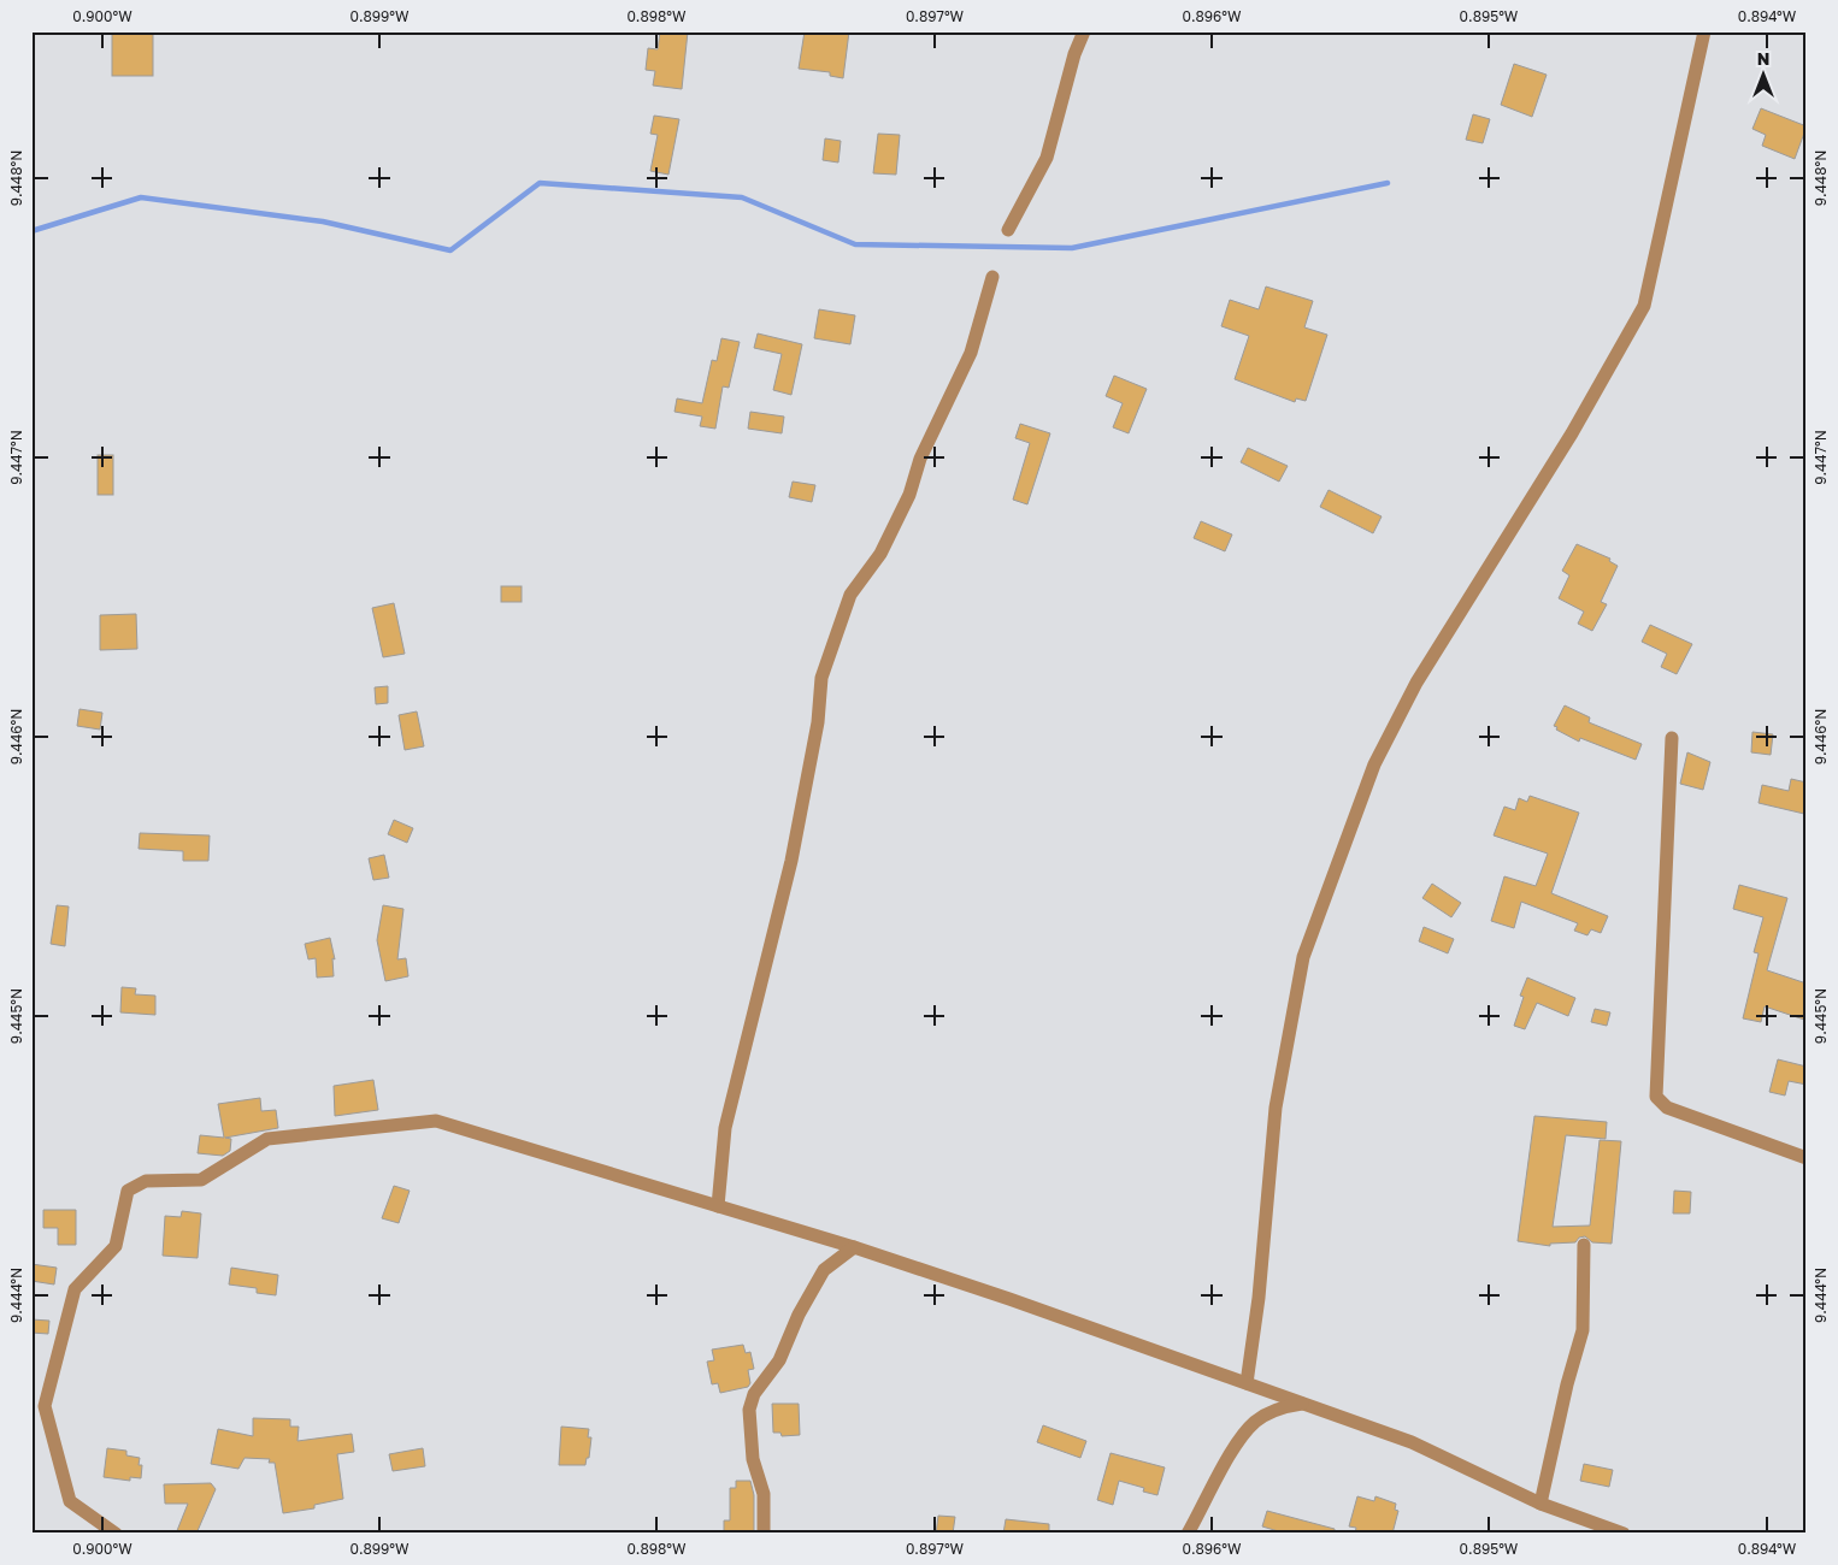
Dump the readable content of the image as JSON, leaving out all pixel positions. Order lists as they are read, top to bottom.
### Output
{
  "north": "top",
  "coordinates": [
    "0.900°W",
    "0.899°W",
    "0.898°W",
    "0.897°W",
    "0.896°W",
    "0.895°W",
    "0.894°W",
    "9.448°N",
    "9.447°N",
    "9.446°N",
    "9.445°N",
    "9.444°N"
  ]
}
